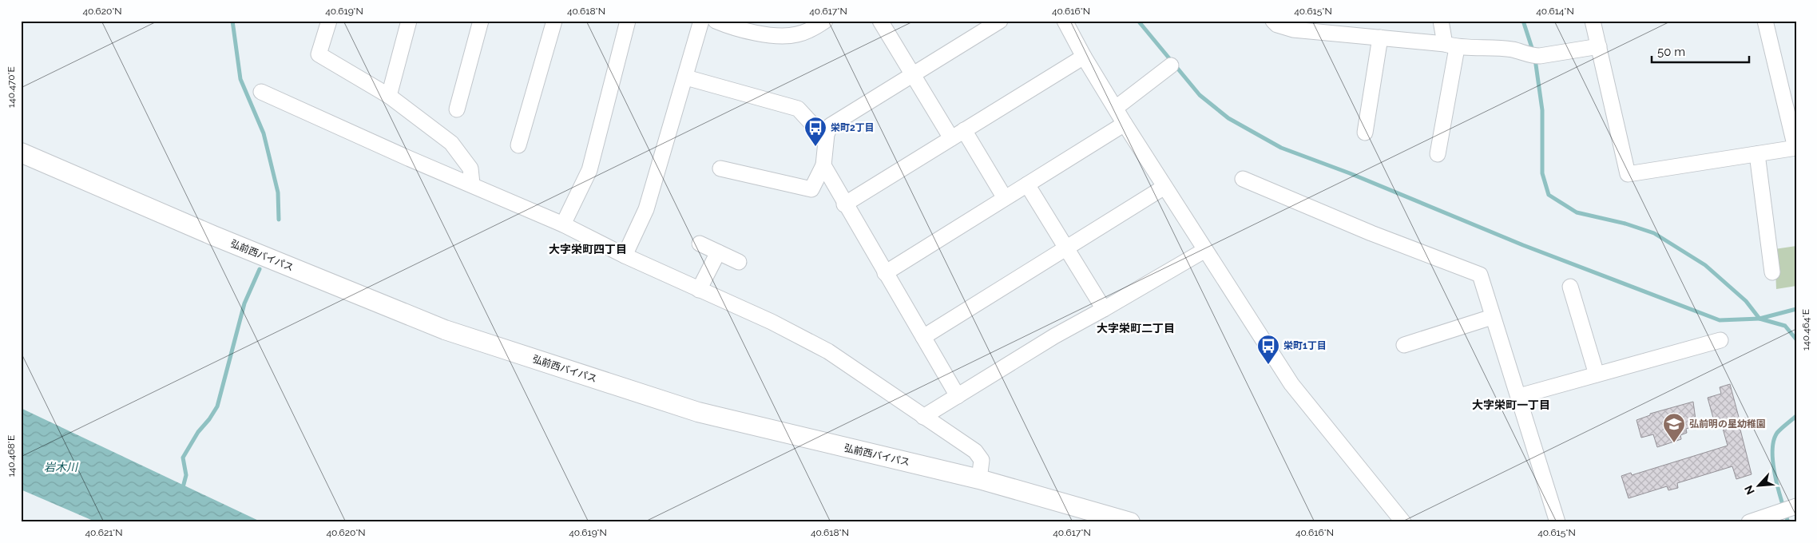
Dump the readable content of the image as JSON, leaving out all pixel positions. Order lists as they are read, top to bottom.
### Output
{
  "streets": {
    "street": ["弘前西バイパス"]
  },
  "districts": ["大字栄町四丁目", "大字栄町二丁目", "大字栄町一丁目"],
  "water": ["岩木川"],
  "places": {
    "bus stop": ["栄町2丁目", "栄町1丁目"],
    "school or university": ["弘前明の星幼稚園"]
  },
  "scale_bar": "50 m",
  "north": "bottom left",
  "coordinates": [
    "40.620°N",
    "40.619°N",
    "40.618°N",
    "40.617°N",
    "40.616°N",
    "40.615°N",
    "40.614°N",
    "140.470°E",
    "140.464°E",
    "140.468°E",
    "40.621°N"
  ]
}
